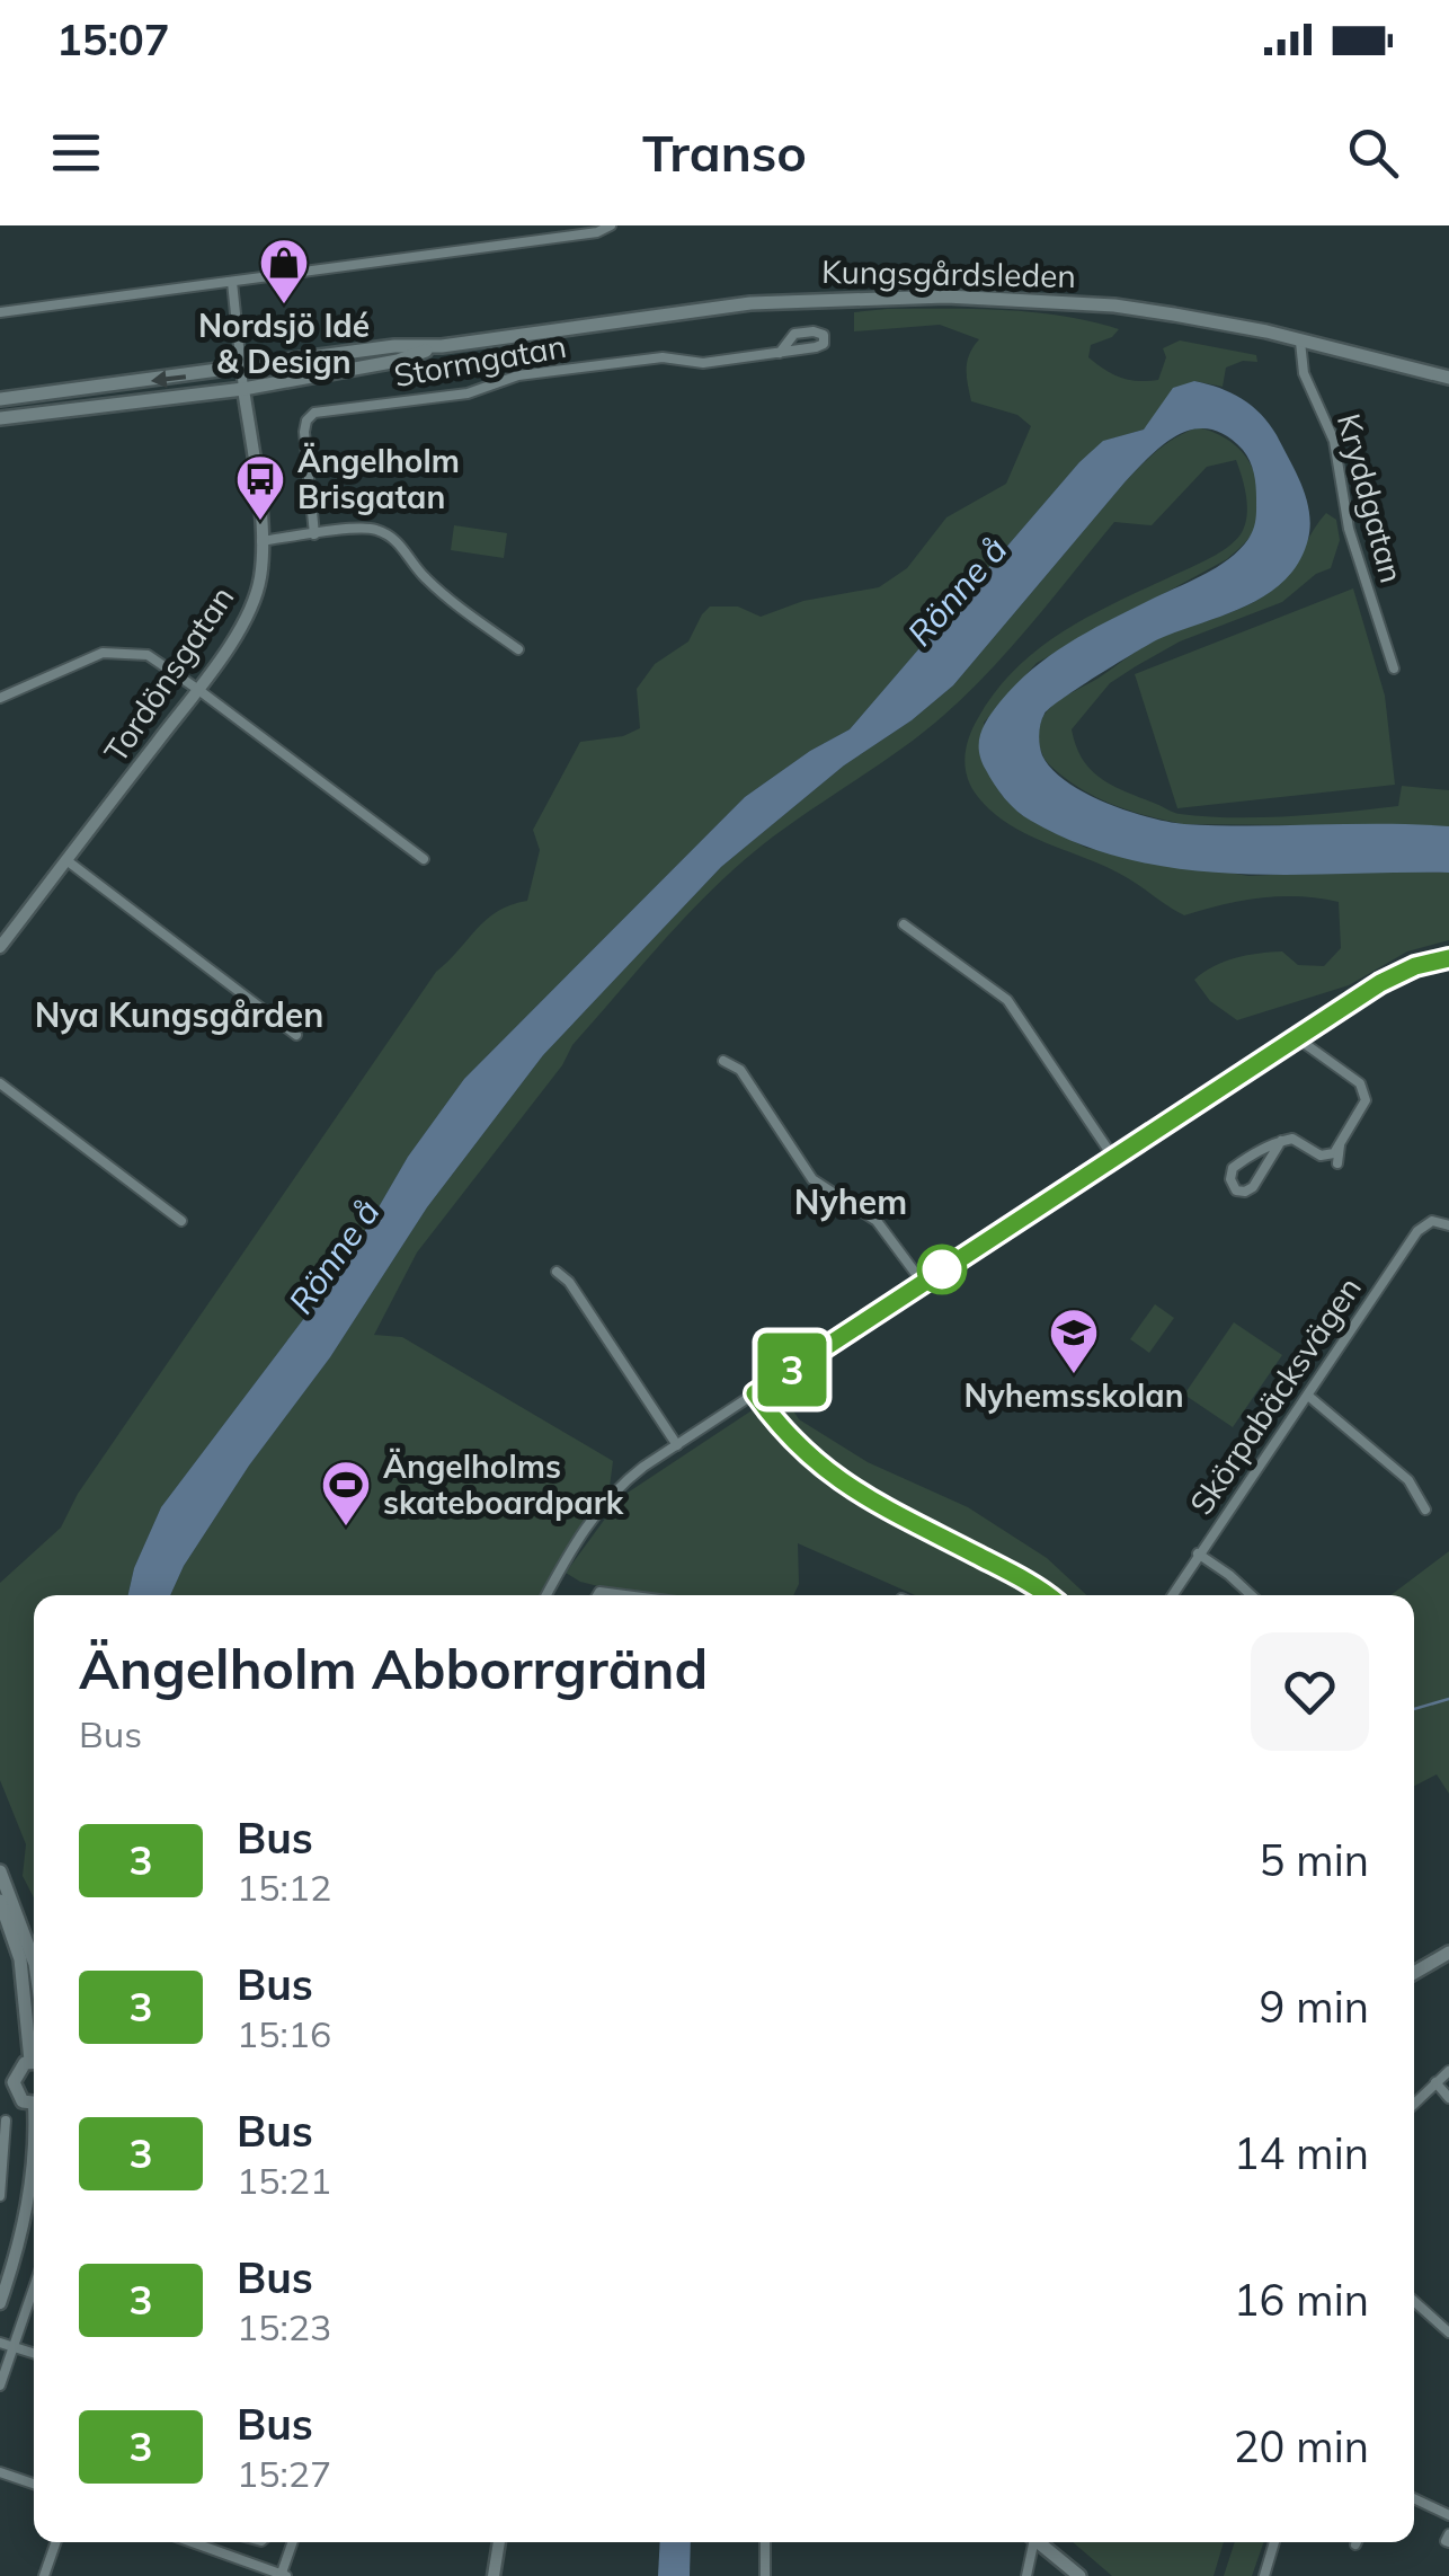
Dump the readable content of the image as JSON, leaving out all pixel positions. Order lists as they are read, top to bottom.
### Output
{
  "streets": {
    "main road": ["Kungsgårdsleden"],
    "street": [
      "Stormgatan",
      "Kryddgatan",
      "Tordönsgatan",
      "Skörpabäcksvägen"
    ]
  },
  "crossings": [
    ["Kungsgårdsleden", "Kryddgatan"],
    ["Kungsgårdsleden", "Tordönsgatan"]
  ],
  "districts": ["Nya Kungsgården", "Nyhem"],
  "water": ["Rönne å"],
  "places": {
    "shop": ["Nordsjö Idé & Design"],
    "bus stop": ["Ängelholm Brisgatan"],
    "school or university": ["Nyhemsskolan"],
    "sports": ["Ängelholms skateboardpark"]
  },
  "lines": ["bus line 3"],
  "page": {
    "status": "15:07",
    "header": "Transo",
    "on_map": "3",
    "heading": ["Ängelholm Abborrgränd", "Bus"],
    "list": [
      {
        "mark": "3",
        "name": "Bus",
        "note": "15:12",
        "value": "5 min"
      },
      {
        "mark": "3",
        "name": "Bus",
        "note": "15:16",
        "value": "9 min"
      },
      {
        "mark": "3",
        "name": "Bus",
        "note": "15:21",
        "value": "14 min"
      },
      {
        "mark": "3",
        "name": "Bus",
        "note": "15:23",
        "value": "16 min"
      },
      {
        "mark": "3",
        "name": "Bus",
        "note": "15:27",
        "value": "20 min"
      }
    ]
  }
}
